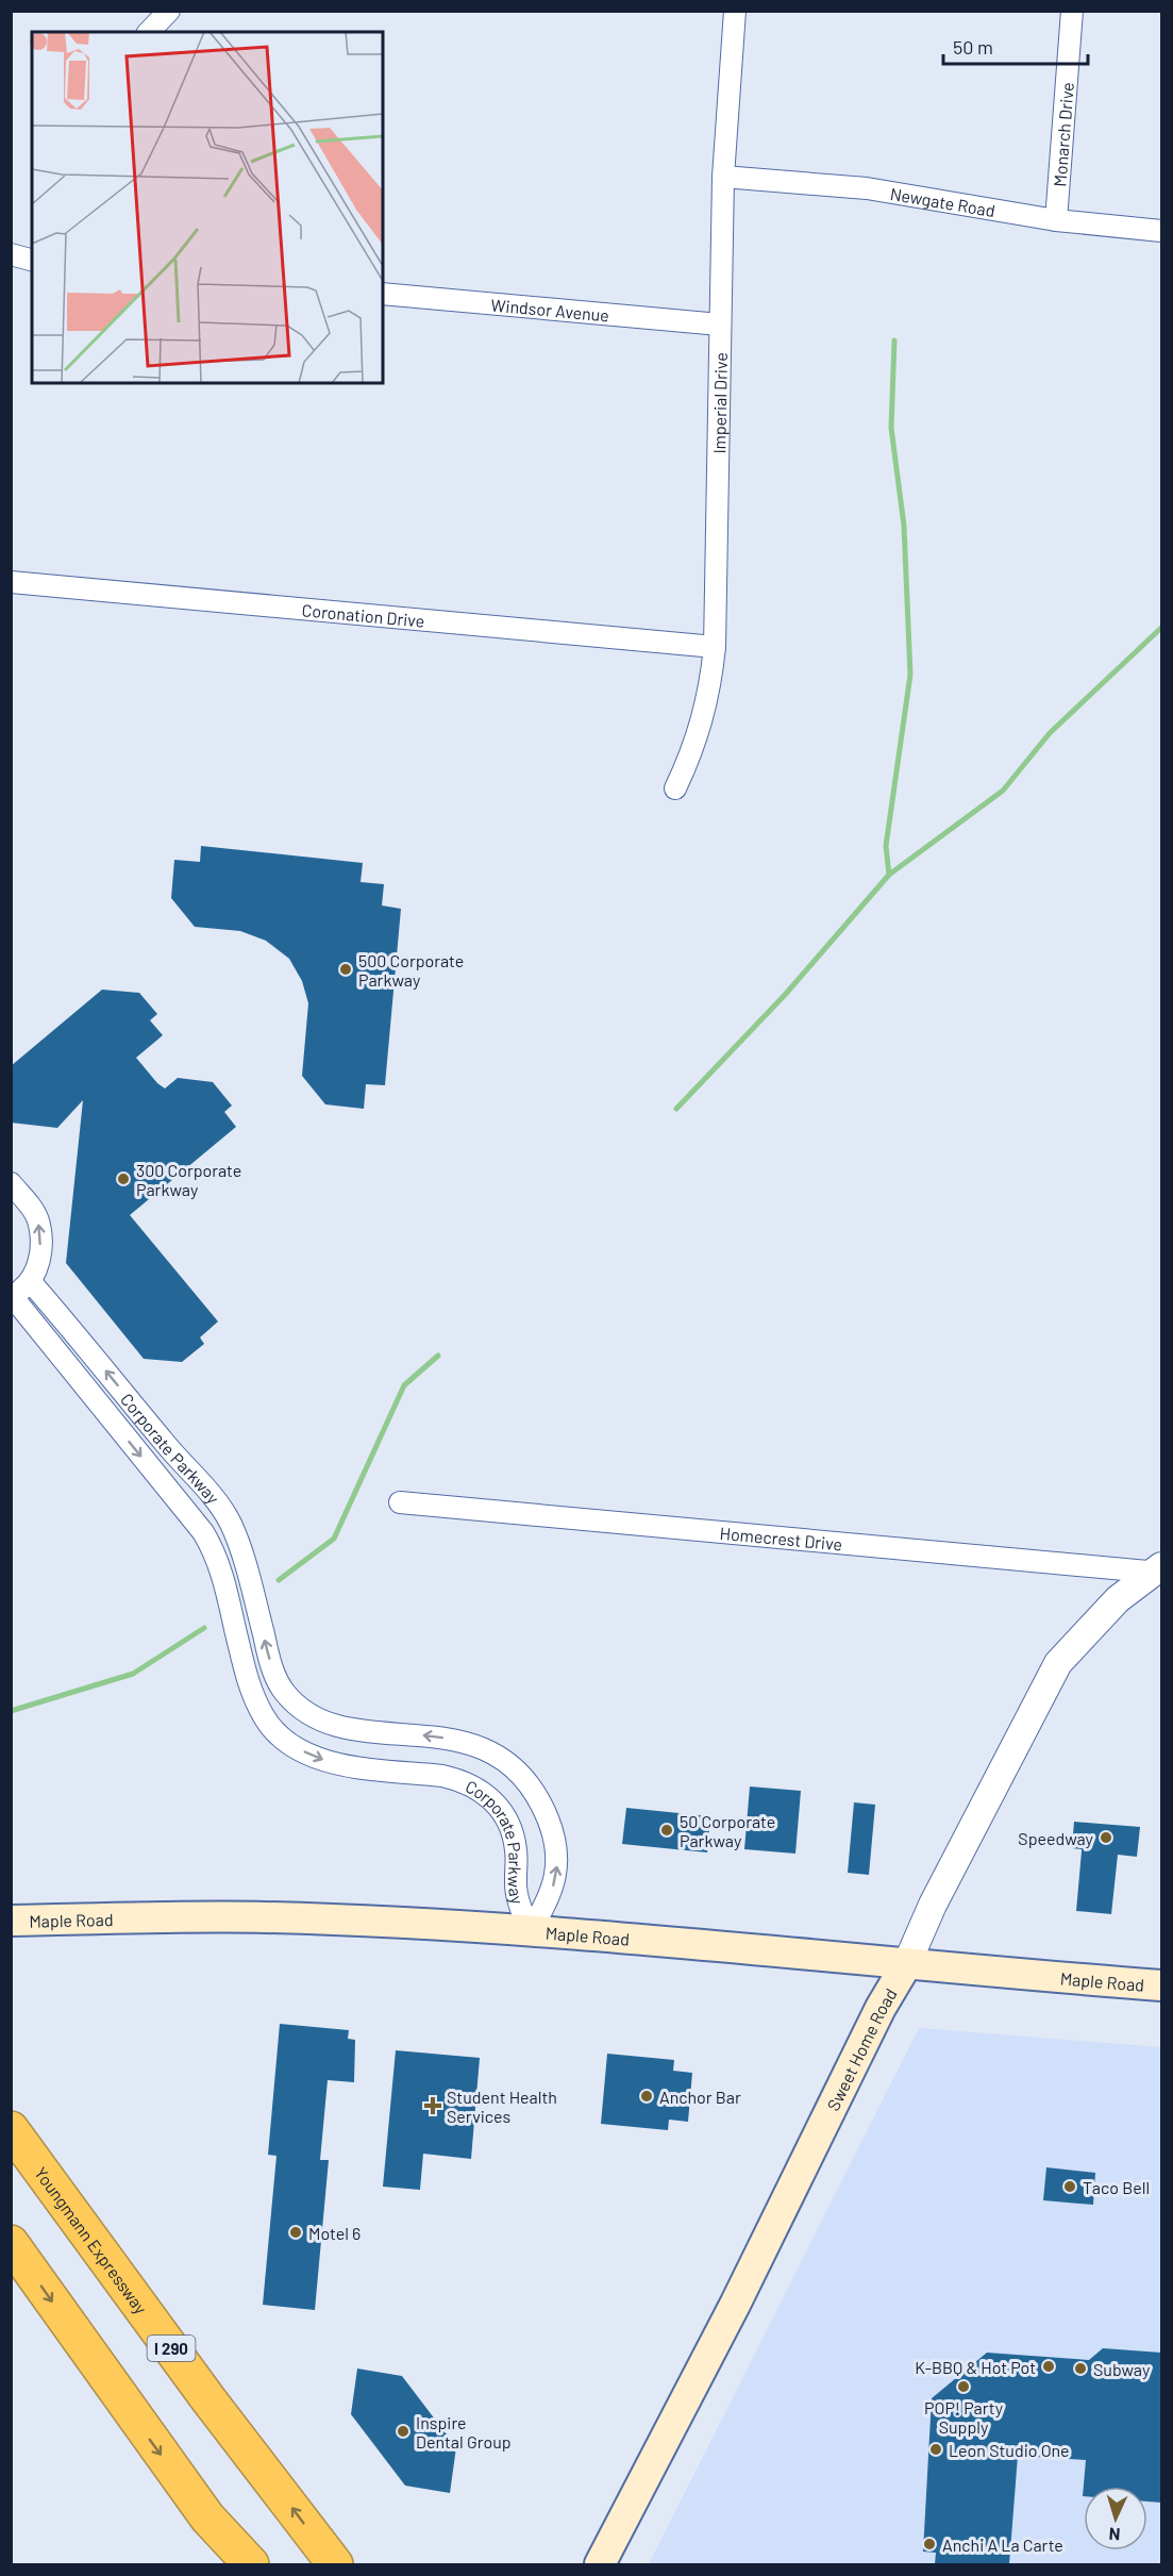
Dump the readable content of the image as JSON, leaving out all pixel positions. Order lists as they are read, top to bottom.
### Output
{
  "streets": {
    "highway": ["Youngmann Expressway", "I 290"],
    "main road": ["Maple Road", "Sweet Home Road"],
    "street": [
      "Monarch Drive",
      "Newgate Road",
      "Windsor Avenue",
      "Imperial Drive",
      "Coronation Drive",
      "Corporate Parkway",
      "Homecrest Drive"
    ]
  },
  "crossings": [
    ["Monarch Drive", "Newgate Road"],
    ["Newgate Road", "Imperial Drive"],
    ["Windsor Avenue", "Imperial Drive"],
    ["Imperial Drive", "Coronation Drive"],
    ["Corporate Parkway", "Maple Road"],
    ["Homecrest Drive", "Sweet Home Road"],
    ["Maple Road", "Sweet Home Road"]
  ],
  "places": {
    "other": [
      "500 Corporate Parkway",
      "300 Corporate Parkway",
      "50 Corporate Parkway",
      "Speedway",
      "Anchor Bar",
      "Taco Bell",
      "Motel 6",
      "K-BBQ & Hot Pot",
      "Subway",
      "POP! Party Supply",
      "Inspire Dental Group",
      "Leon Studio One",
      "Anchi A La Carte"
    ],
    "health": ["Student Health Services"]
  },
  "scale_bar": "50 m",
  "north": "bottom"
}
